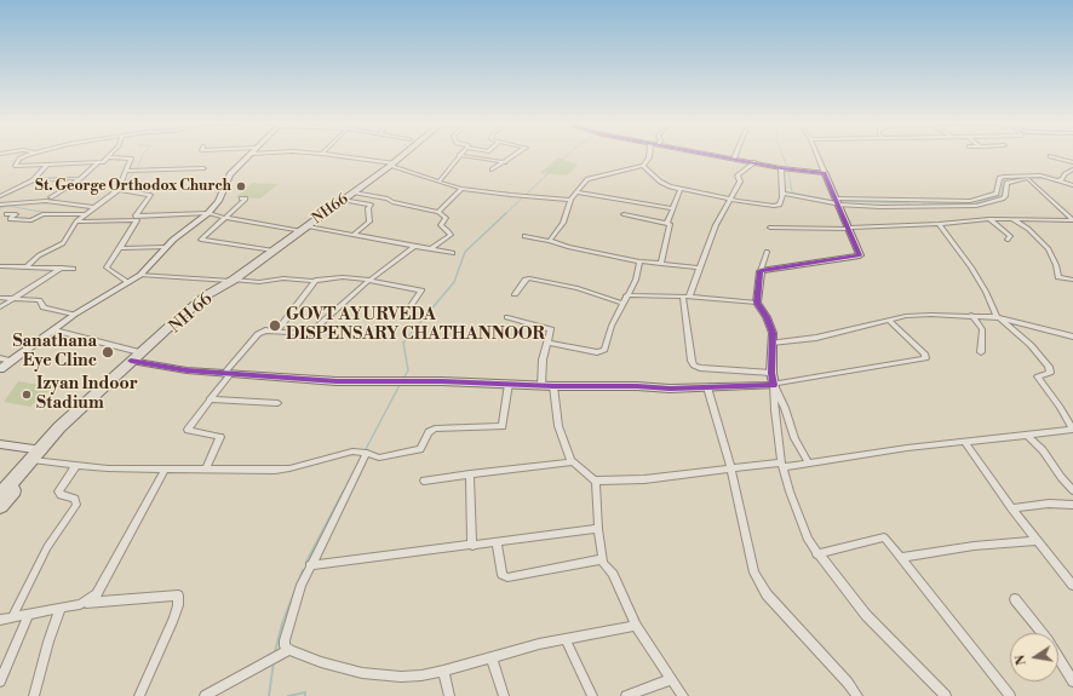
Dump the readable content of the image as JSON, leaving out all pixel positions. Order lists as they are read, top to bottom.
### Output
{
  "streets": {
    "highway": ["NH66", "NH 66"]
  },
  "crossings": [
    ["NH66", "NH 66"]
  ],
  "places": [
    "St. George Orthodox Church",
    "GOVT AYURVEDA DISPENSARY CHATHANNOOR",
    "Sanathana Eye Clinc",
    "Izyan Indoor Stadium"
  ],
  "north": "left"
}
